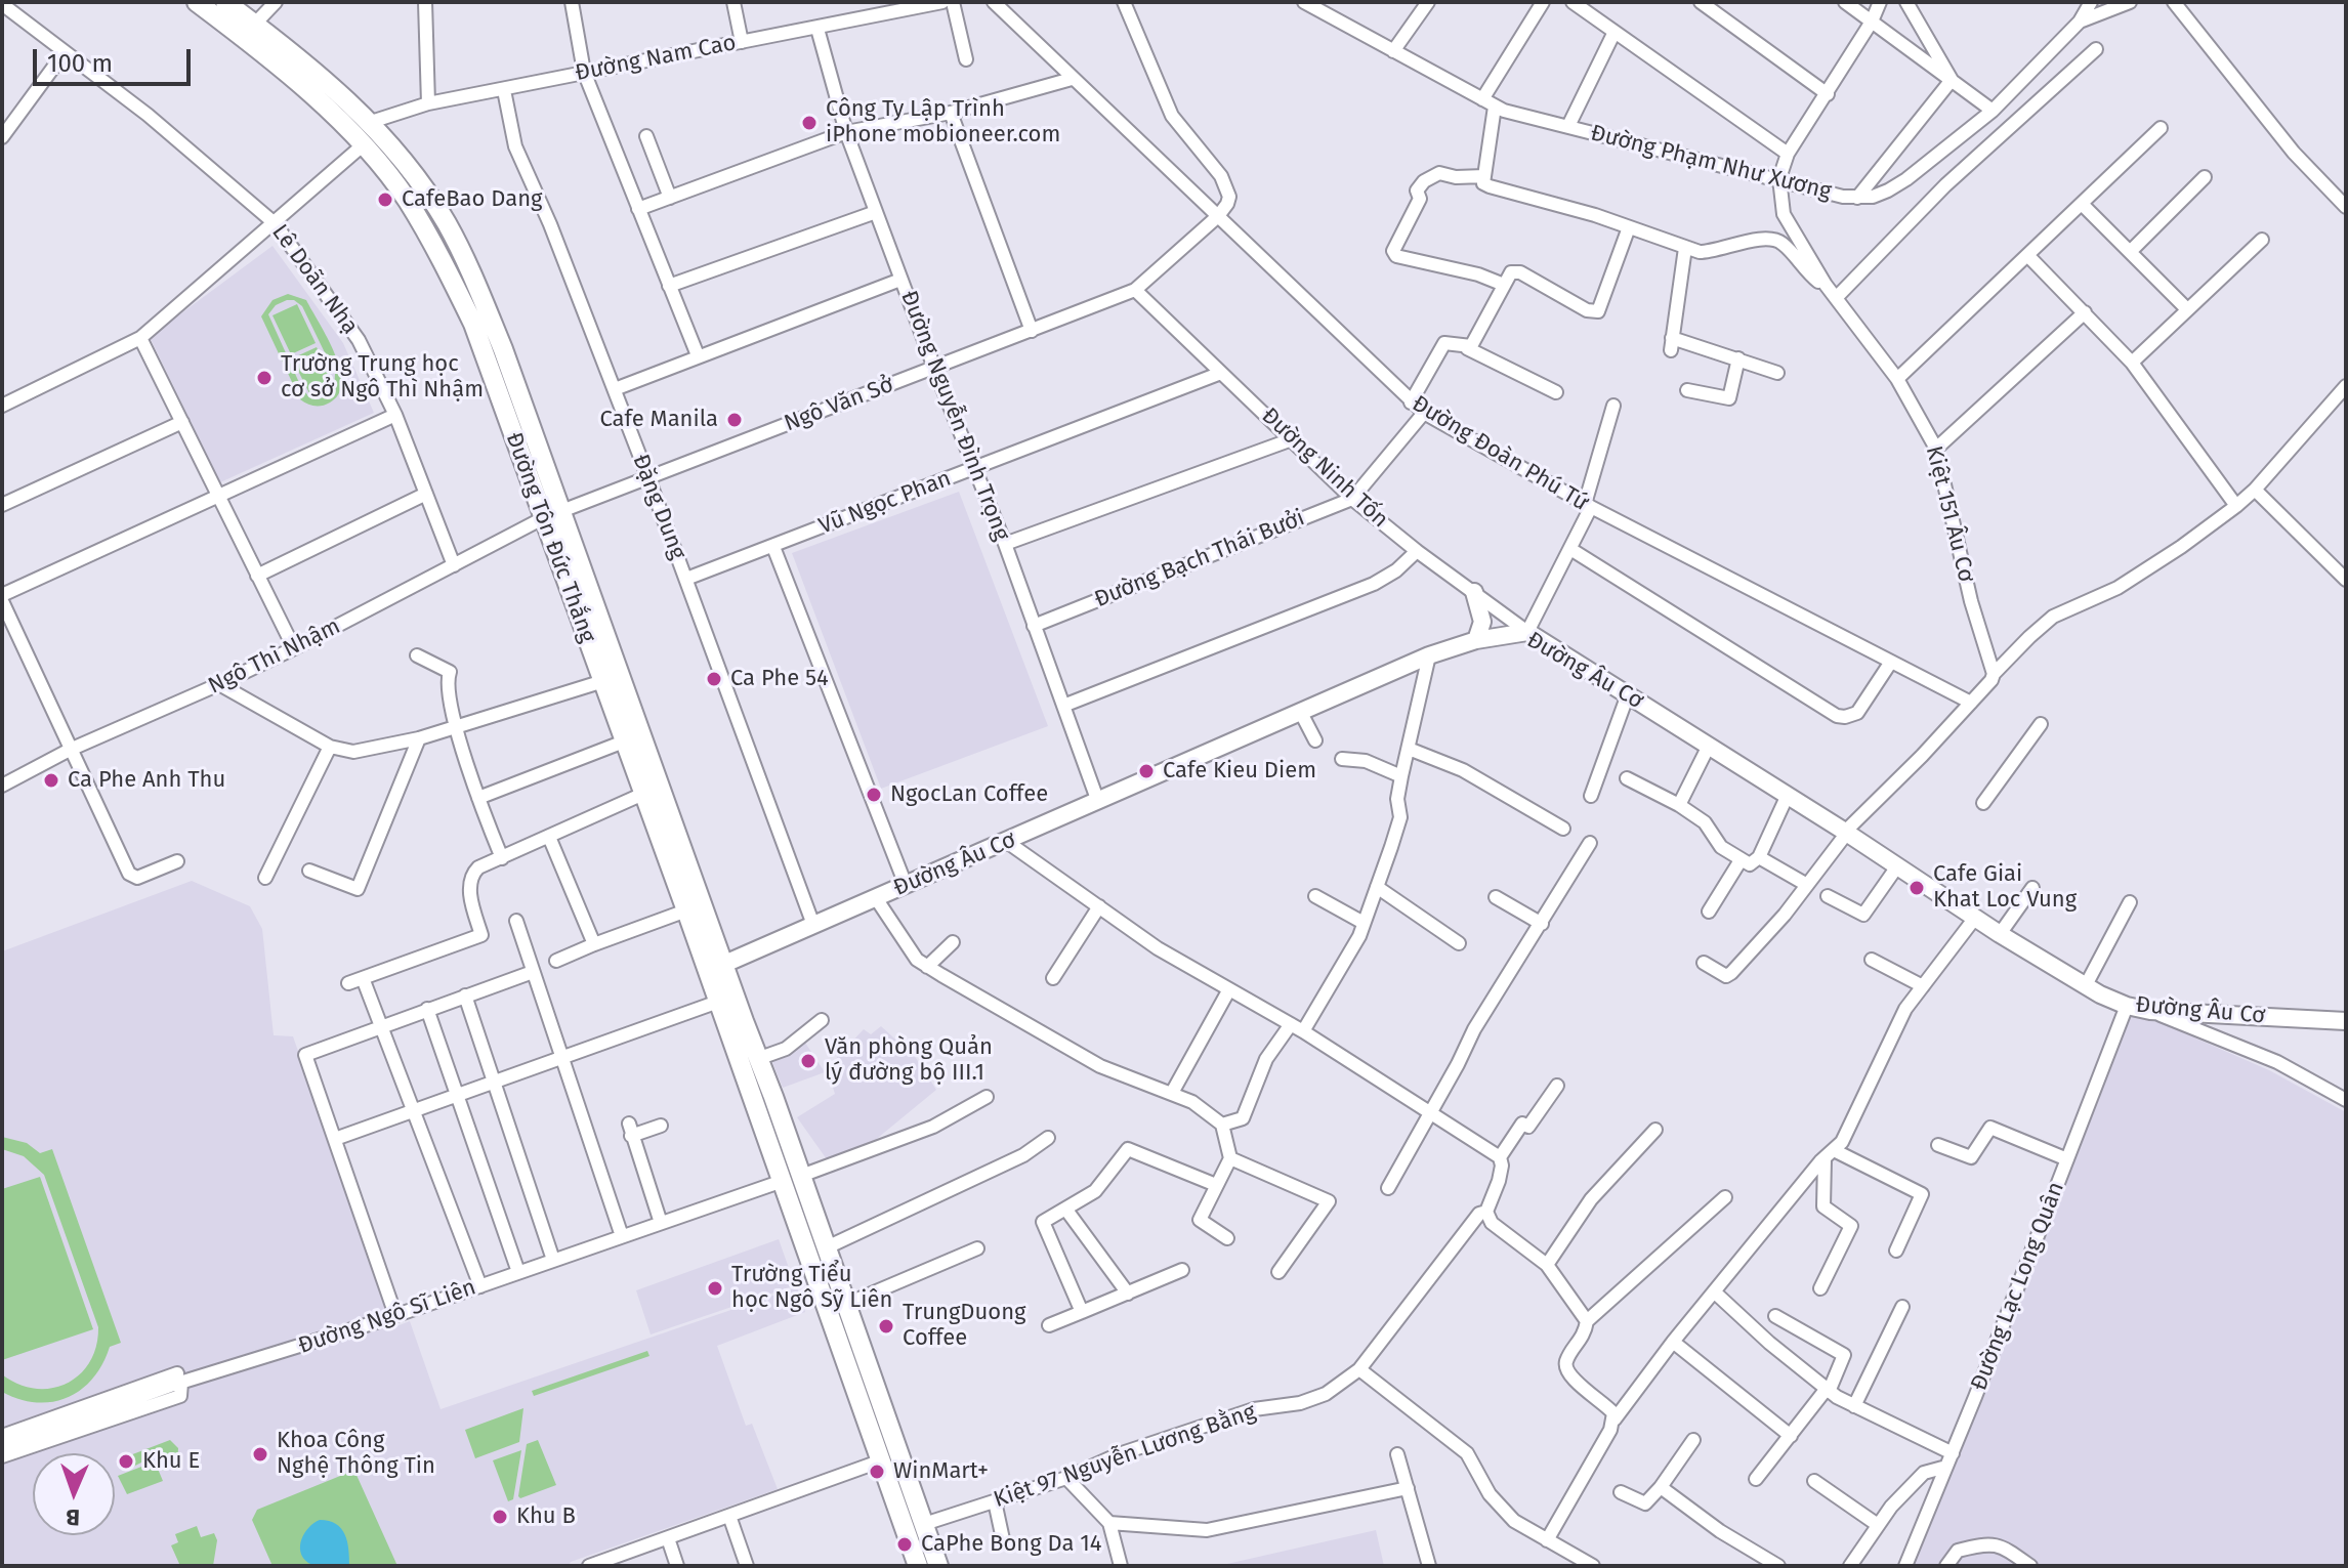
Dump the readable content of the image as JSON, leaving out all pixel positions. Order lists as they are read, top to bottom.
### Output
{
  "streets": {
    "highway": ["Đường Tôn Đức Thắng"],
    "main road": ["Đường Âu Cơ"],
    "street": [
      "Đường Nam Cao",
      "Đường Phạm Như Xương",
      "Lê Doãn Nhạ",
      "Ngô Văn Sở",
      "Đường Nguyễn Đình Trọng",
      "Đường Đoàn Phú Tứ",
      "Đường Ninh Tốn",
      "Vũ Ngọc Phan",
      "Đặng Dung",
      "Kiệt 151 Âu Cơ",
      "Đường Bạch Thái Bưởi",
      "Ngô Thì Nhậm",
      "Đường Lạc Long Quân",
      "Đường Ngô Sĩ Liên",
      "Kiệt 97 Nguyễn Lương Bằng"
    ]
  },
  "crossings": [
    ["Đường Nam Cao", "Đường Nguyễn Đình Trọng"],
    ["Đường Nam Cao", "Đặng Dung"],
    ["Đường Nam Cao", "Đường Tôn Đức Thắng"],
    ["Đường Phạm Như Xương", "Kiệt 151 Âu Cơ"],
    ["Lê Doãn Nhạ", "Ngô Thì Nhậm"],
    ["Ngô Văn Sở", "Đường Nguyễn Đình Trọng"],
    ["Ngô Văn Sở", "Đường Ninh Tốn"],
    ["Ngô Văn Sở", "Đặng Dung"],
    ["Ngô Văn Sở", "Đường Tôn Đức Thắng"],
    ["Ngô Văn Sở", "Ngô Thì Nhậm"],
    ["Đường Nguyễn Đình Trọng", "Vũ Ngọc Phan"],
    ["Đường Nguyễn Đình Trọng", "Đường Bạch Thái Bưởi"],
    ["Đường Nguyễn Đình Trọng", "Đường Âu Cơ"],
    ["Đường Đoàn Phú Tứ", "Đường Bạch Thái Bưởi"],
    ["Đường Ninh Tốn", "Vũ Ngọc Phan"],
    ["Đường Ninh Tốn", "Đường Bạch Thái Bưởi"],
    ["Đường Ninh Tốn", "Đường Âu Cơ"],
    ["Vũ Ngọc Phan", "Đặng Dung"],
    ["Đặng Dung", "Đường Âu Cơ"],
    ["Đường Tôn Đức Thắng", "Ngô Thì Nhậm"],
    ["Đường Tôn Đức Thắng", "Đường Âu Cơ"],
    ["Đường Âu Cơ", "Đường Lạc Long Quân"]
  ],
  "places": [
    "Công Ty Lập Trình iPhone mobioneer.com",
    "CafeBao Dang",
    "Trường Trung học cơ sở Ngô Thì Nhậm",
    "Cafe Manila",
    "Ca Phe 54",
    "Cafe Kieu Diem",
    "Ca Phe Anh Thu",
    "NgocLan Coffee",
    "Cafe Giai Khat Loc Vung",
    "Văn phòng Quản lý đường bộ III.1",
    "Trường Tiểu học Ngô Sỹ Liên",
    "TrungDuong Coffee",
    "Khoa Công Nghệ Thông Tin",
    "Khu E",
    "WinMart+",
    "Khu B",
    "CaPhe Bong Da 14"
  ],
  "scale_bar": "100 m",
  "north": "bottom"
}
